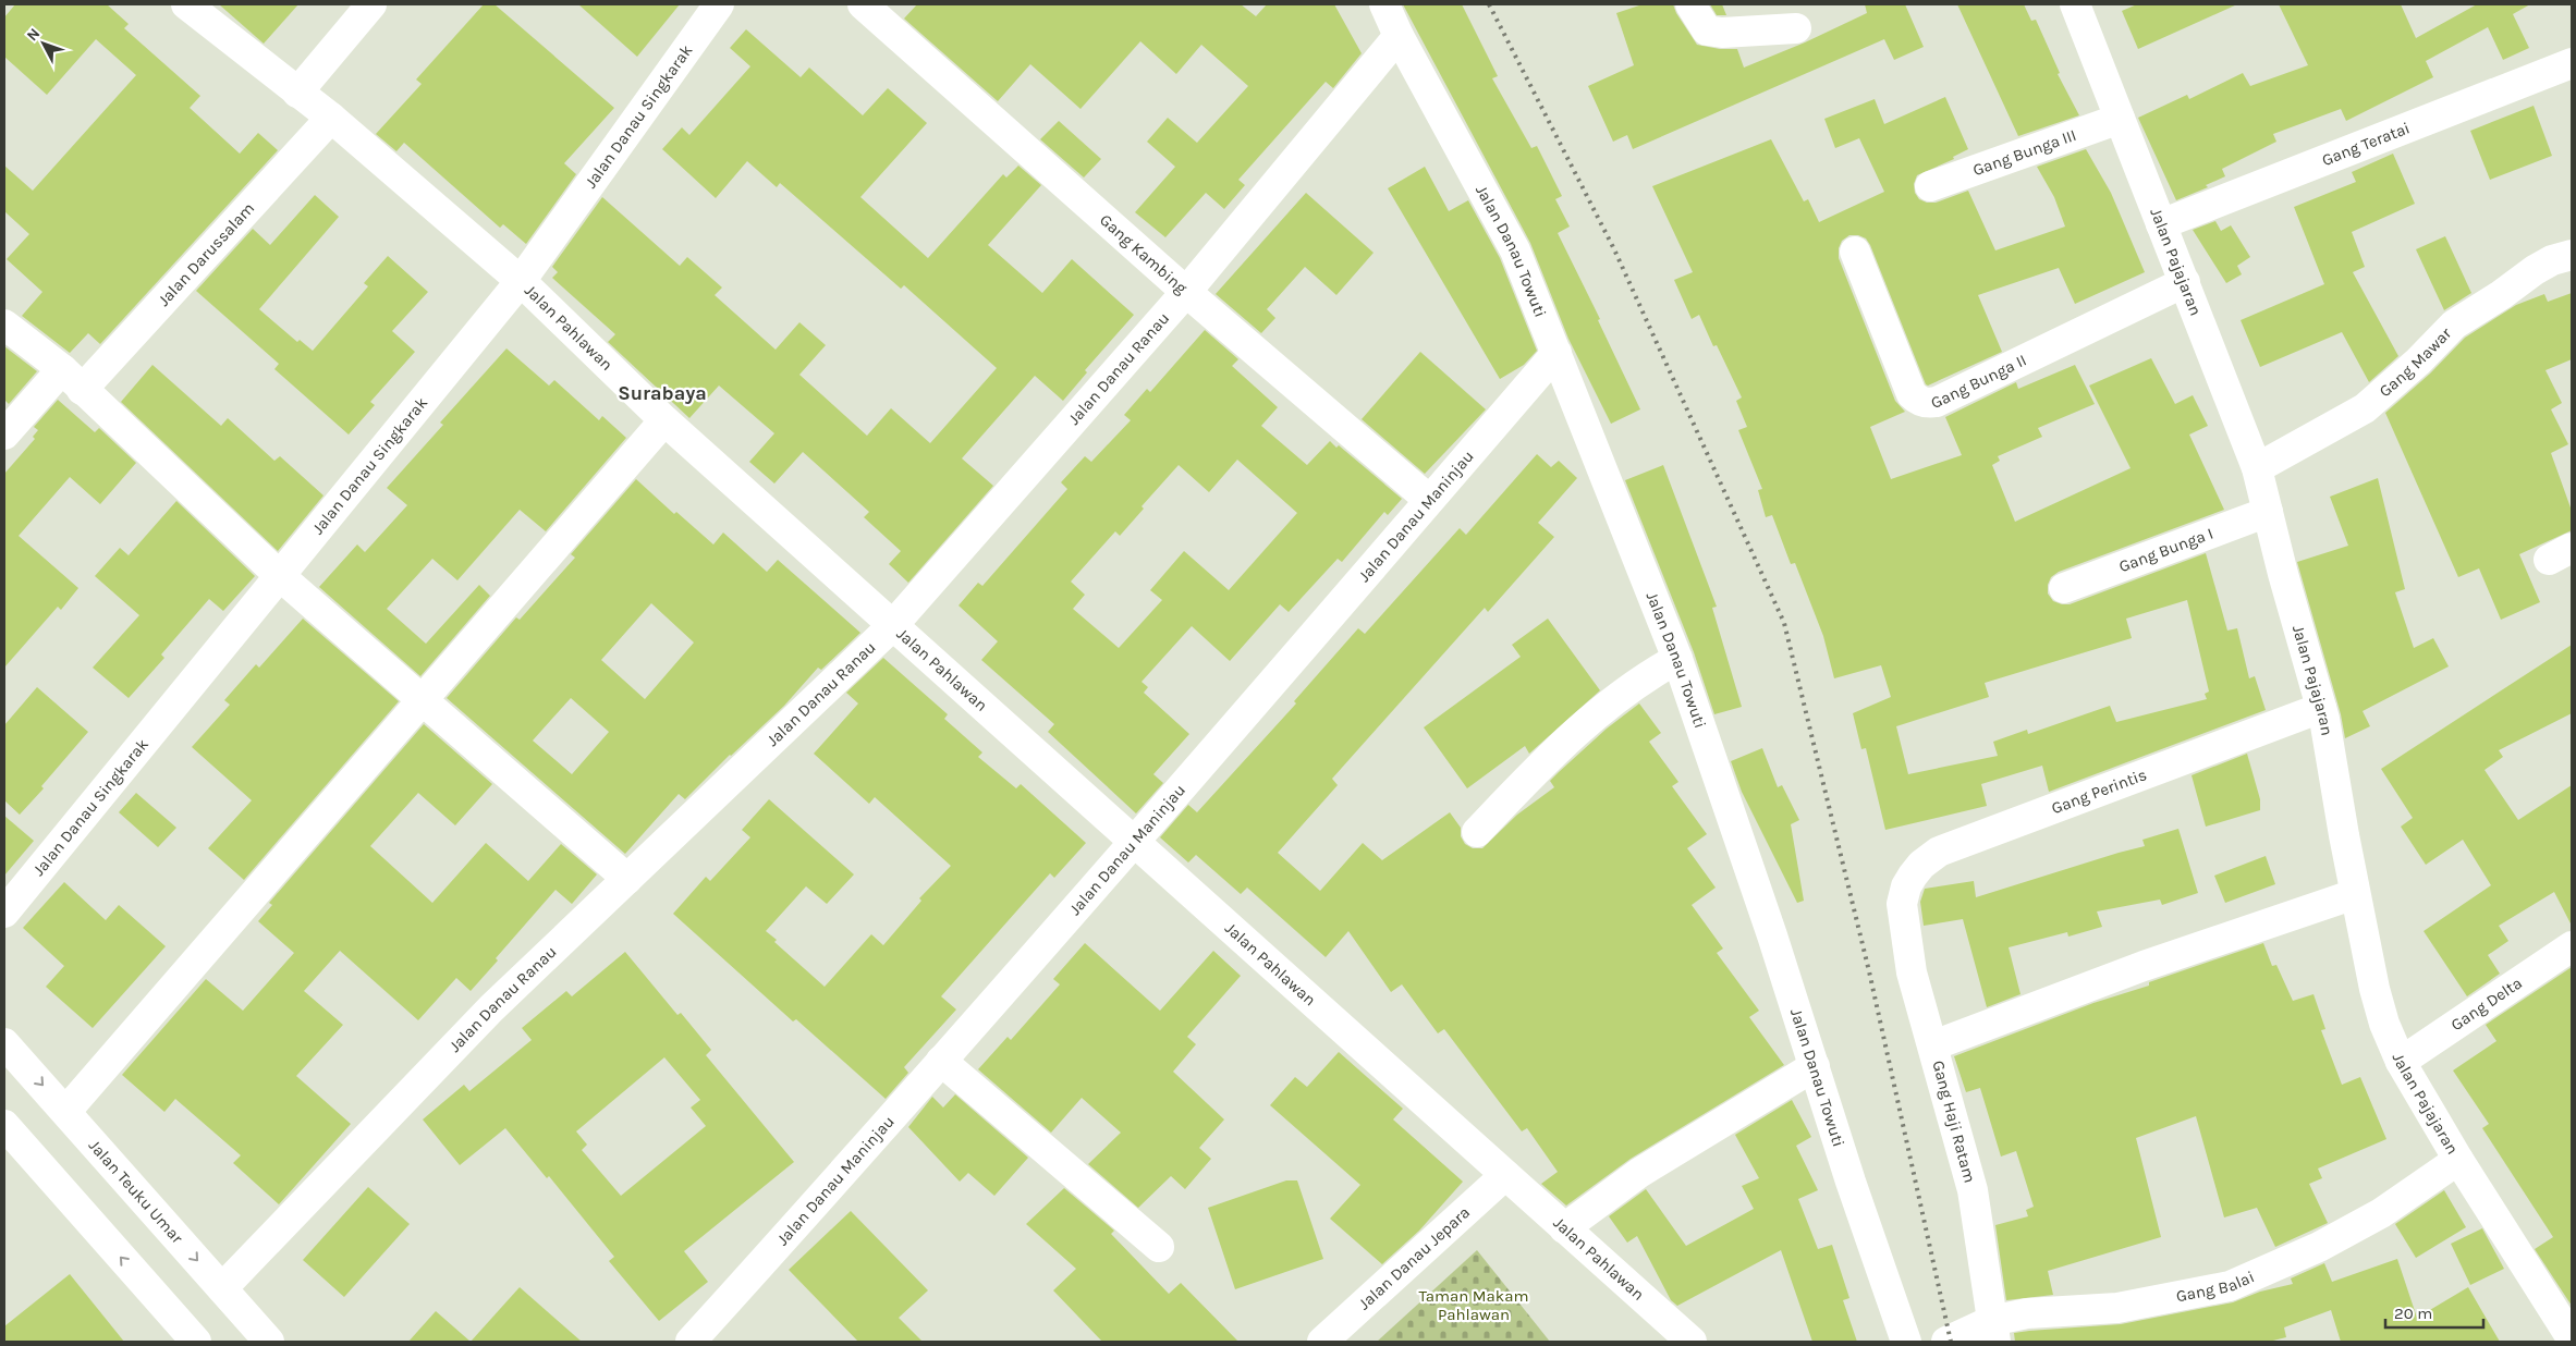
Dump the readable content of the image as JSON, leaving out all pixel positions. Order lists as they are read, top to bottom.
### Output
{
  "streets": {
    "main road": [
      "Jalan Danau Singkarak",
      "Gang Teratai",
      "Gang Bunga III",
      "Jalan Danau Towuti",
      "Jalan Darussalam",
      "Gang Kambing",
      "Jalan Pajajaran",
      "Jalan Pahlawan",
      "Gang Mawar",
      "Jalan Danau Ranau",
      "Gang Bunga II",
      "Jalan Danau Maninjau",
      "Gang Bunga I",
      "Gang Perintis",
      "Gang Delta",
      "Gang Haji Ratam",
      "Jalan Teuku Umar",
      "Jalan Danau Jepara",
      "Gang Balai"
    ]
  },
  "crossings": [
    ["Jalan Danau Singkarak", "Jalan Pahlawan"],
    ["Gang Teratai", "Jalan Pajajaran"],
    ["Gang Bunga III", "Jalan Pajajaran"],
    ["Jalan Danau Towuti", "Jalan Danau Ranau"],
    ["Jalan Danau Towuti", "Jalan Danau Maninjau"],
    ["Jalan Darussalam", "Jalan Pahlawan"],
    ["Gang Kambing", "Jalan Danau Ranau"],
    ["Gang Kambing", "Jalan Danau Maninjau"],
    ["Jalan Pajajaran", "Gang Mawar"],
    ["Jalan Pajajaran", "Gang Bunga II"],
    ["Jalan Pajajaran", "Gang Bunga I"],
    ["Jalan Pajajaran", "Gang Perintis"],
    ["Jalan Pajajaran", "Gang Delta"],
    ["Jalan Pajajaran", "Gang Balai"],
    ["Jalan Pahlawan", "Jalan Danau Ranau"],
    ["Jalan Pahlawan", "Jalan Danau Maninjau"],
    ["Jalan Pahlawan", "Jalan Danau Jepara"],
    ["Jalan Danau Ranau", "Jalan Teuku Umar"],
    ["Gang Perintis", "Gang Haji Ratam"],
    ["Gang Haji Ratam", "Gang Balai"]
  ],
  "districts": ["Surabaya"],
  "parks": ["Taman Makam Pahlawan"],
  "scale_bar": "20 m",
  "north": "top left"
}
